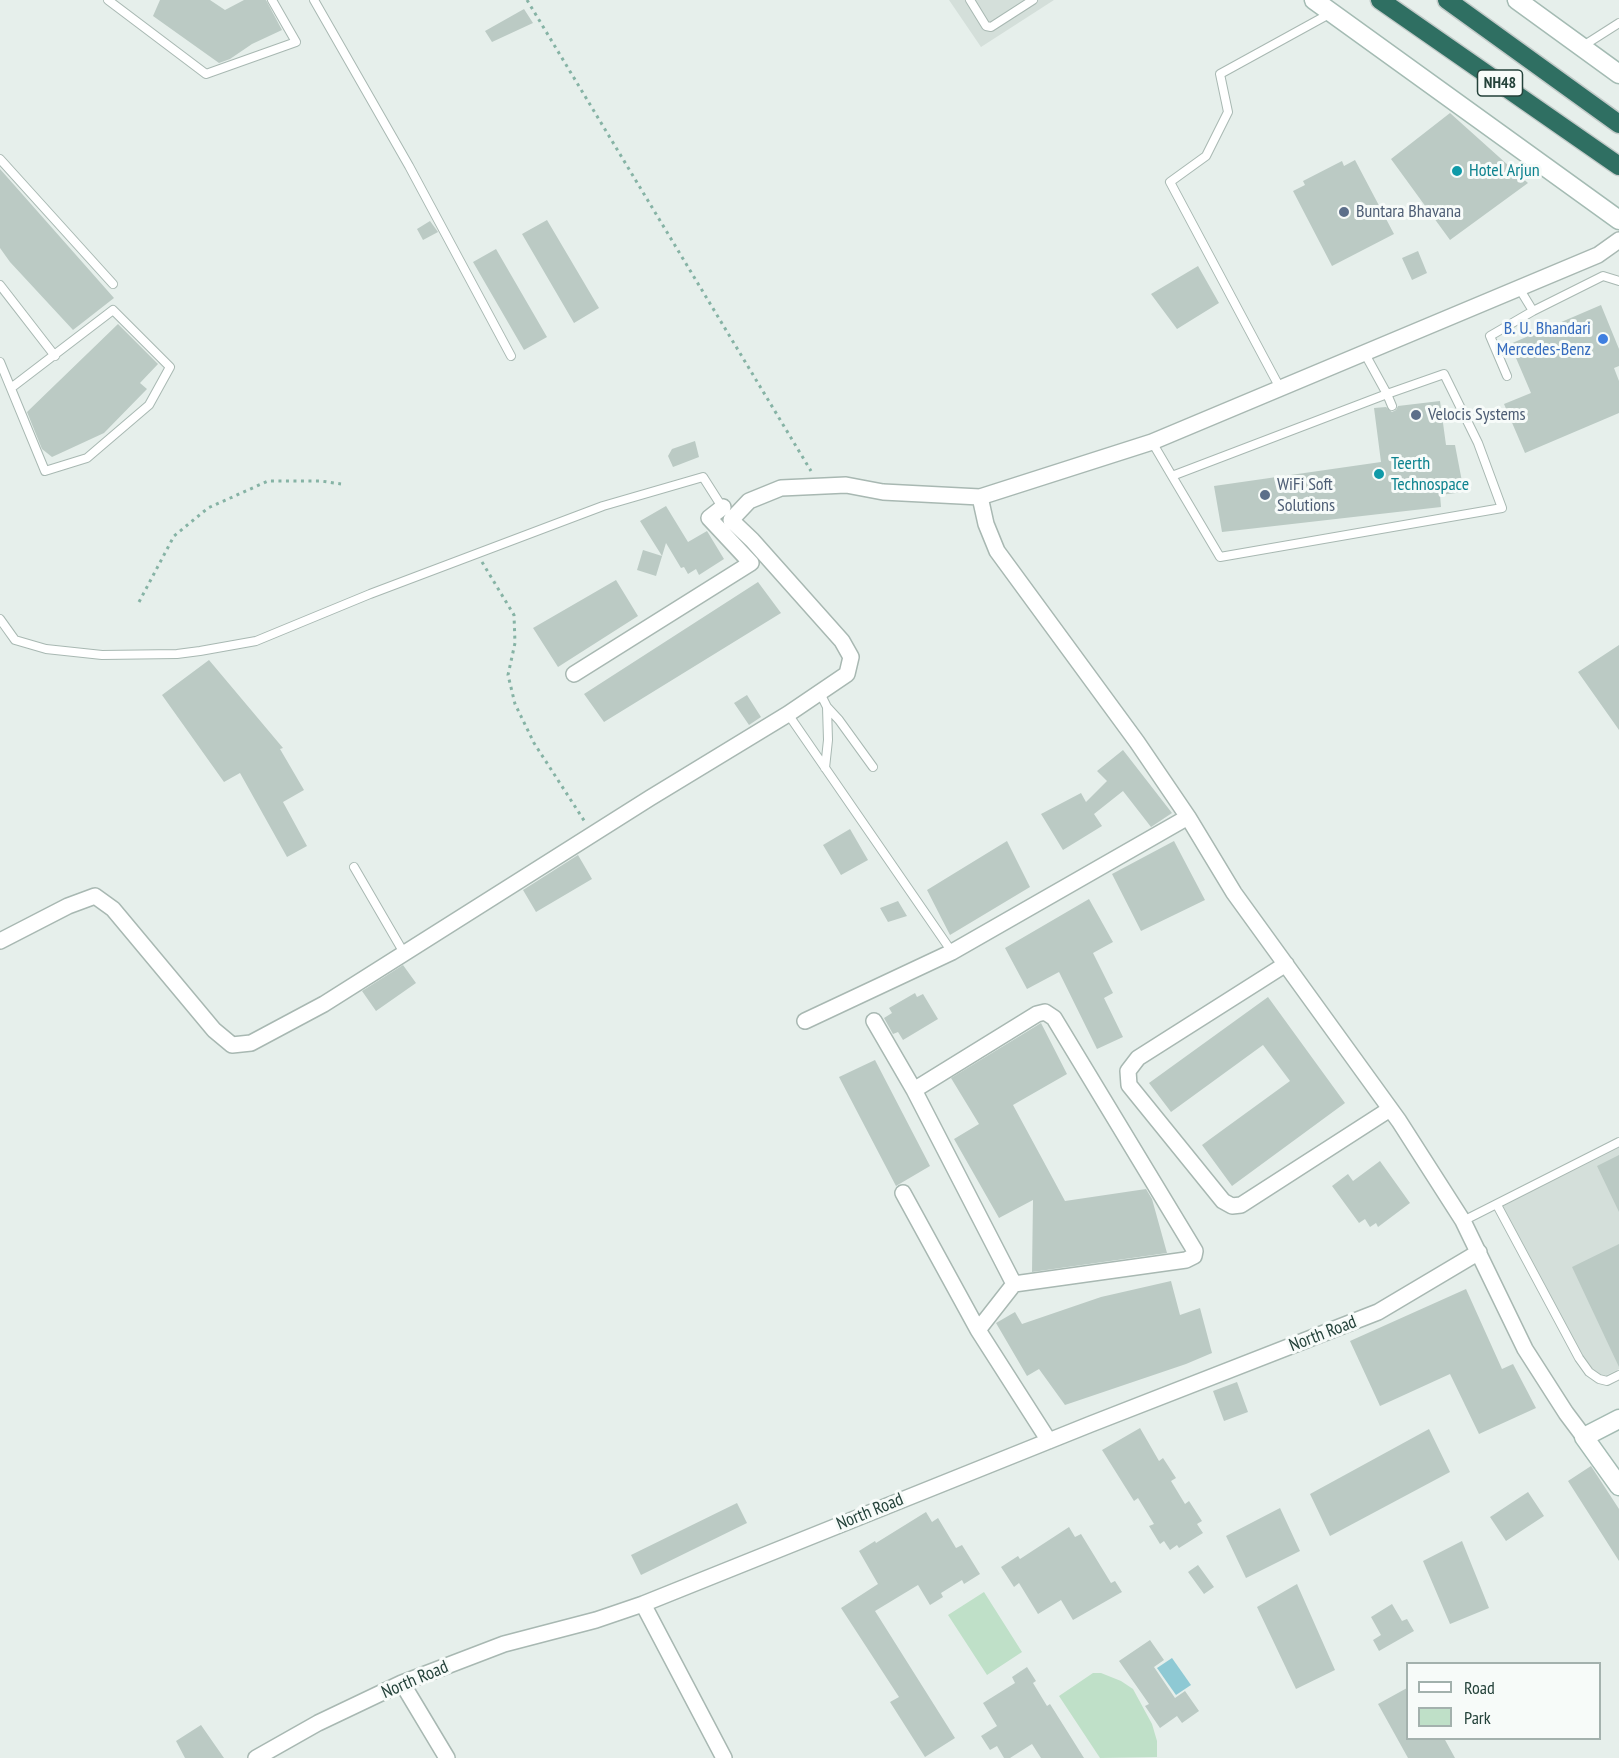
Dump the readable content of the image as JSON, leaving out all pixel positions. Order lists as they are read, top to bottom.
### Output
{
  "streets": {
    "highway": ["NH48"],
    "street": ["North Road"]
  },
  "places": [
    "Hotel Arjun",
    "Buntara Bhavana",
    "B. U. Bhandari Mercedes-Benz",
    "Velocis Systems",
    "Teerth Technospace",
    "WiFi Soft Solutions"
  ],
  "legend": ["Road", "Park"]
}
